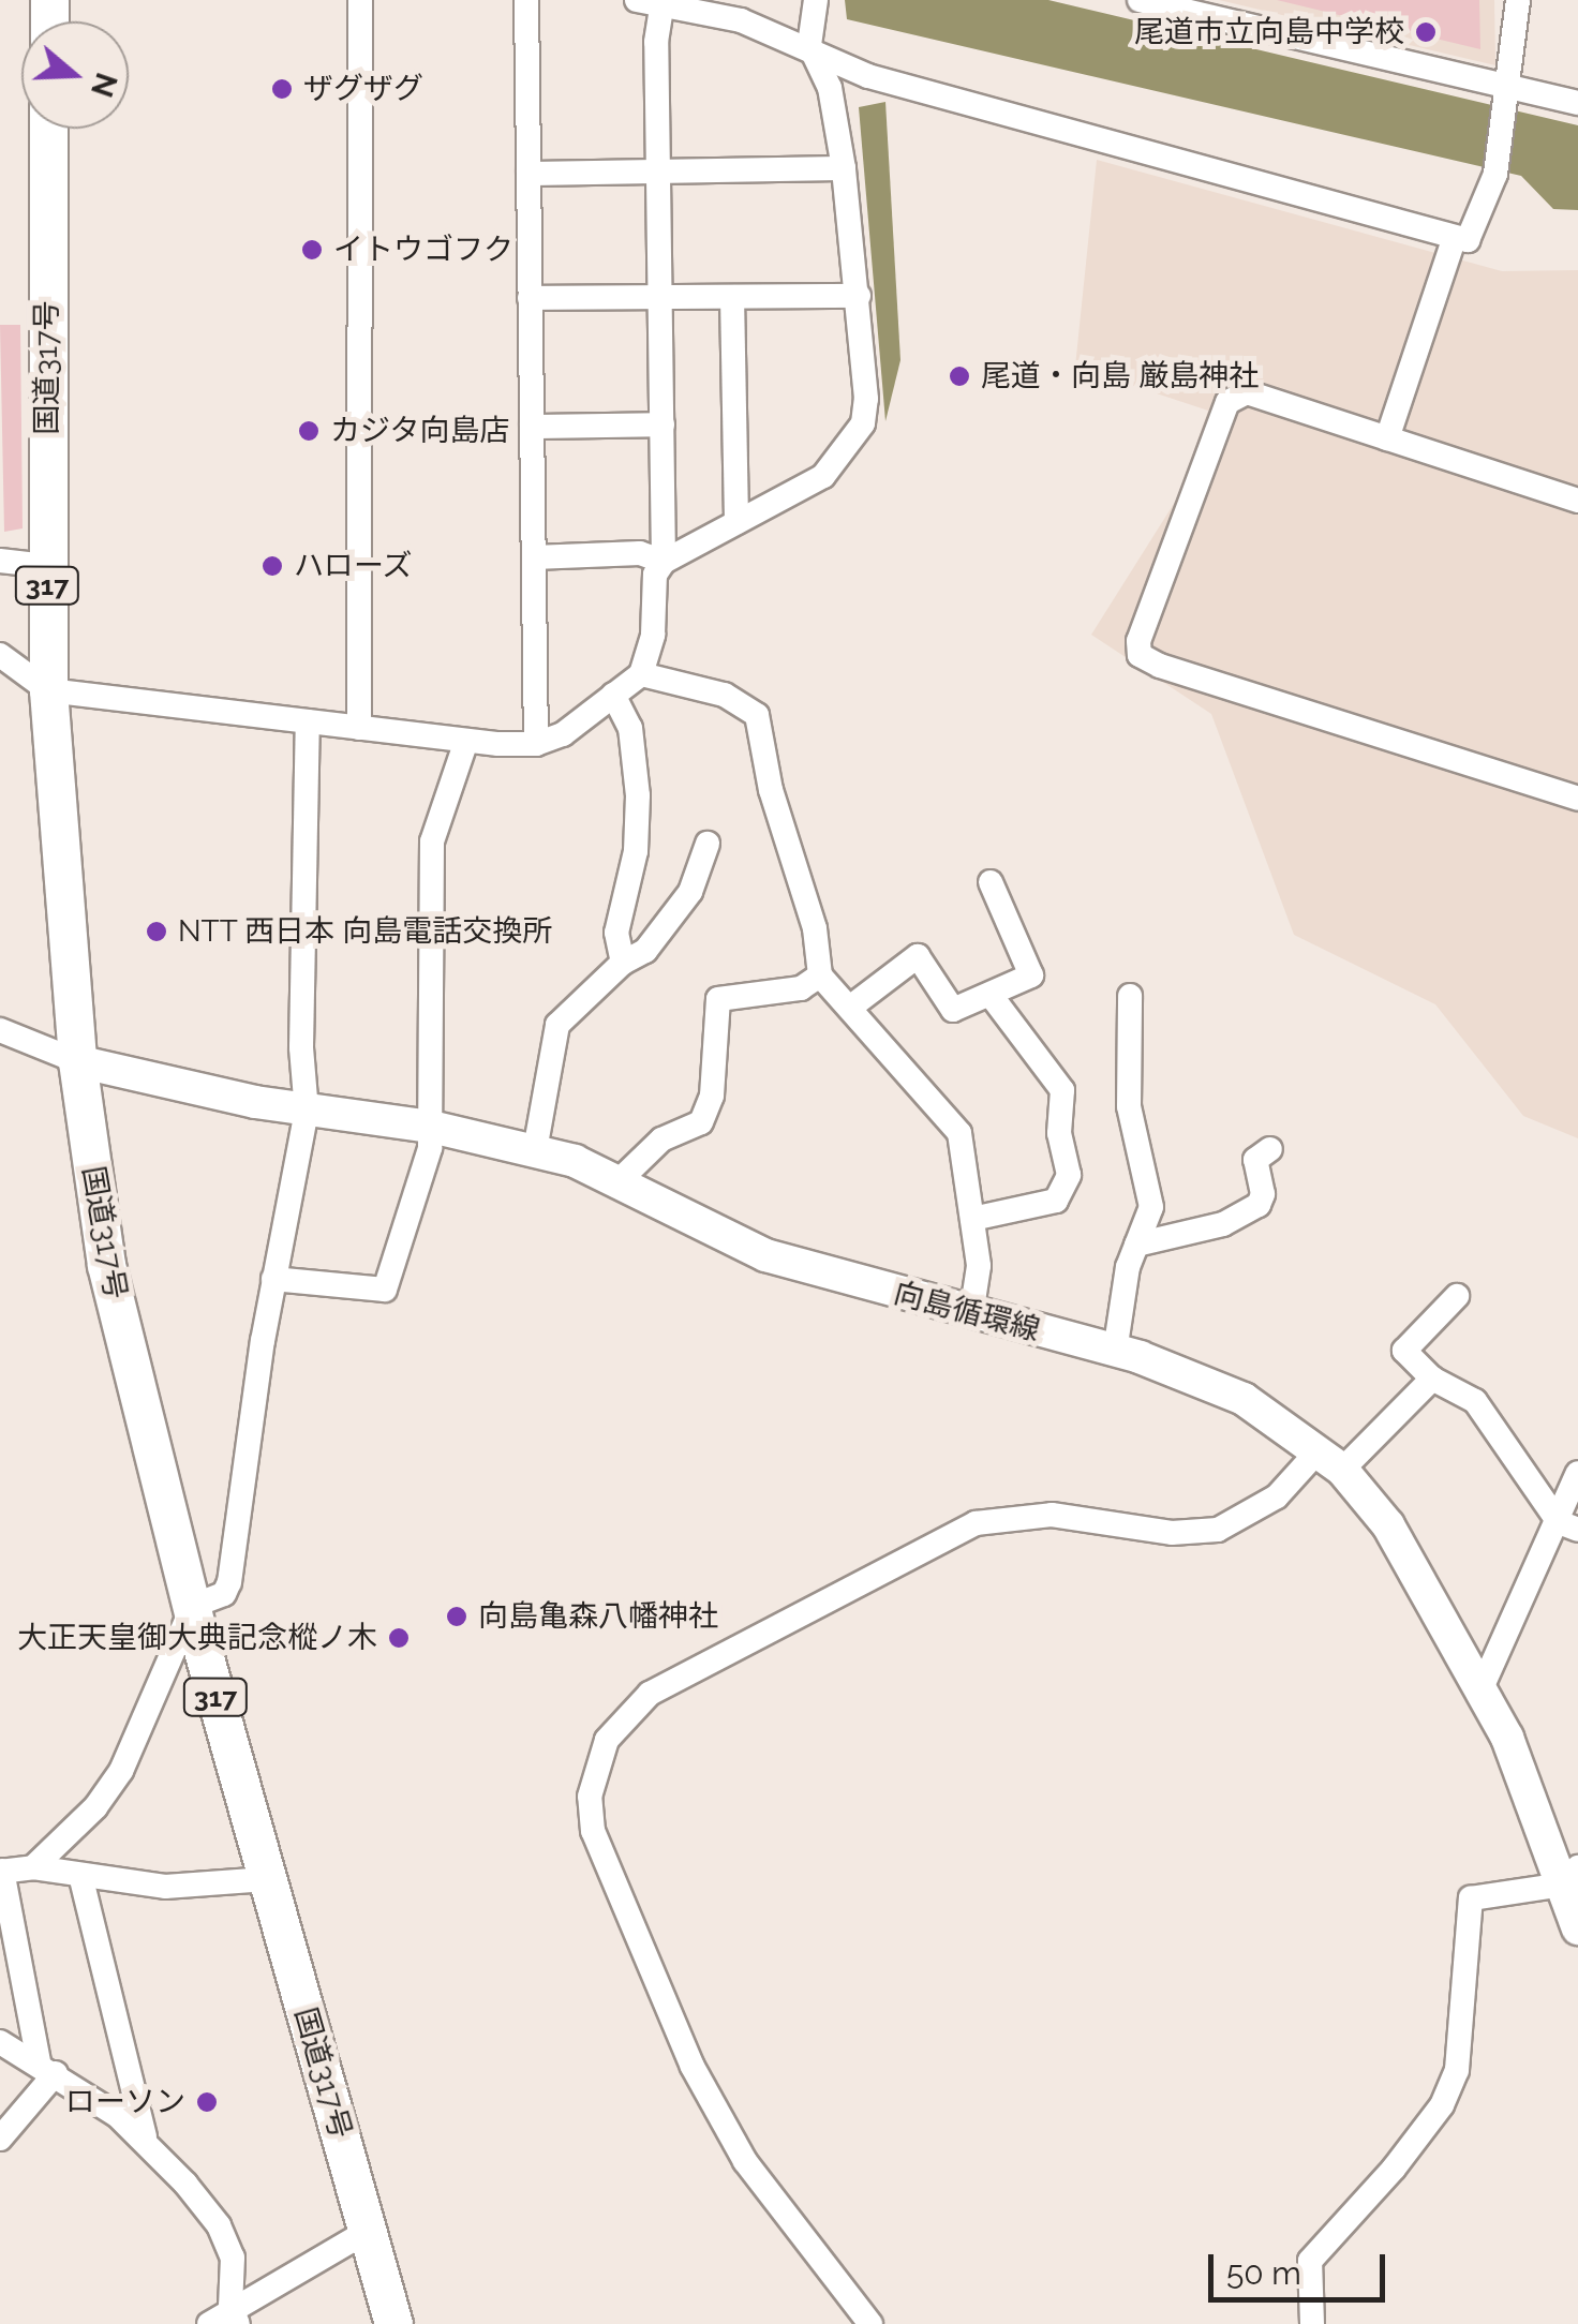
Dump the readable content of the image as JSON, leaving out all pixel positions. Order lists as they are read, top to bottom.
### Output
{
  "streets": {
    "highway": ["国道317号", "317"],
    "main road": ["向島循環線"]
  },
  "crossings": [
    ["国道317号", "向島循環線"]
  ],
  "places": [
    "尾道市立向島中学校",
    "ザグザグ",
    "イトウゴフク",
    "尾道・向島 厳島神社",
    "カジタ向島店",
    "ハローズ",
    "NTT 西日本 向島電話交換所",
    "向島亀森八幡神社",
    "大正天皇御大典記念樅ノ木",
    "ローソン"
  ],
  "scale_bar": "50 m",
  "north": "right"
}
